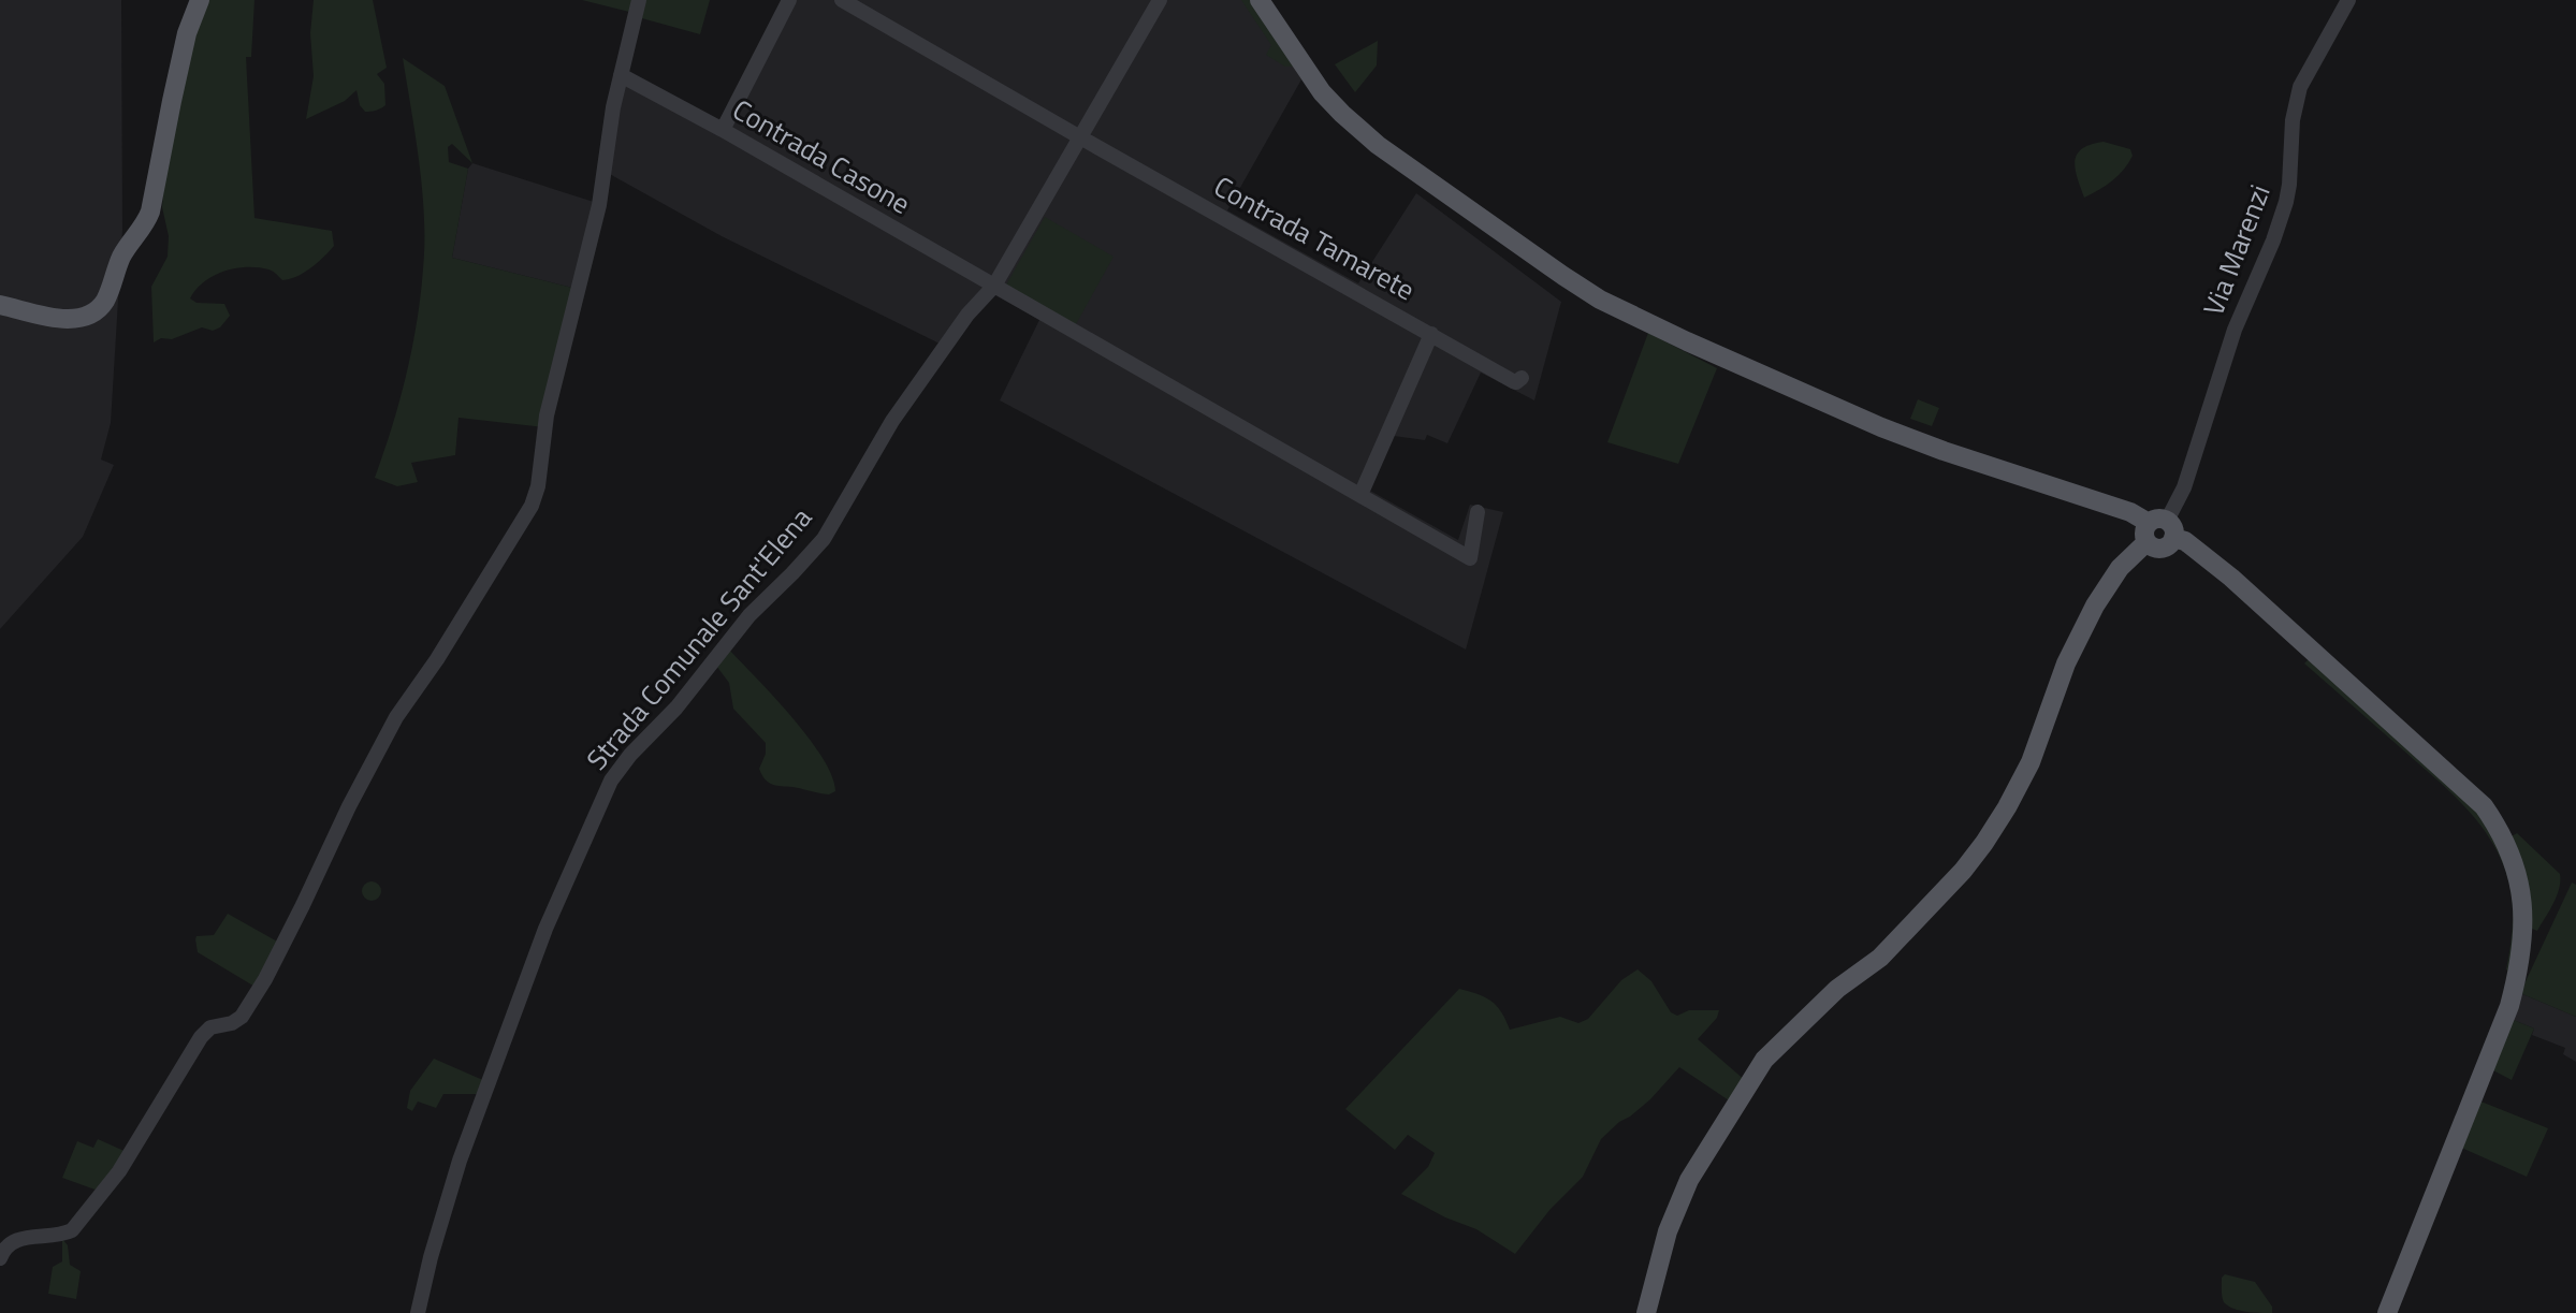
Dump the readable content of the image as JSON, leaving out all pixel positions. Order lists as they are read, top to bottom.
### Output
{
  "streets": {
    "street": [
      "Contrada Casone",
      "Contrada Tamarete",
      "Via Marenzi",
      "Strada Comunale Sant'Elena"
    ]
  },
  "crossings": [
    ["Contrada Casone", "Strada Comunale Sant'Elena"],
    ["Contrada Tamarete", "Strada Comunale Sant'Elena"]
  ]
}
